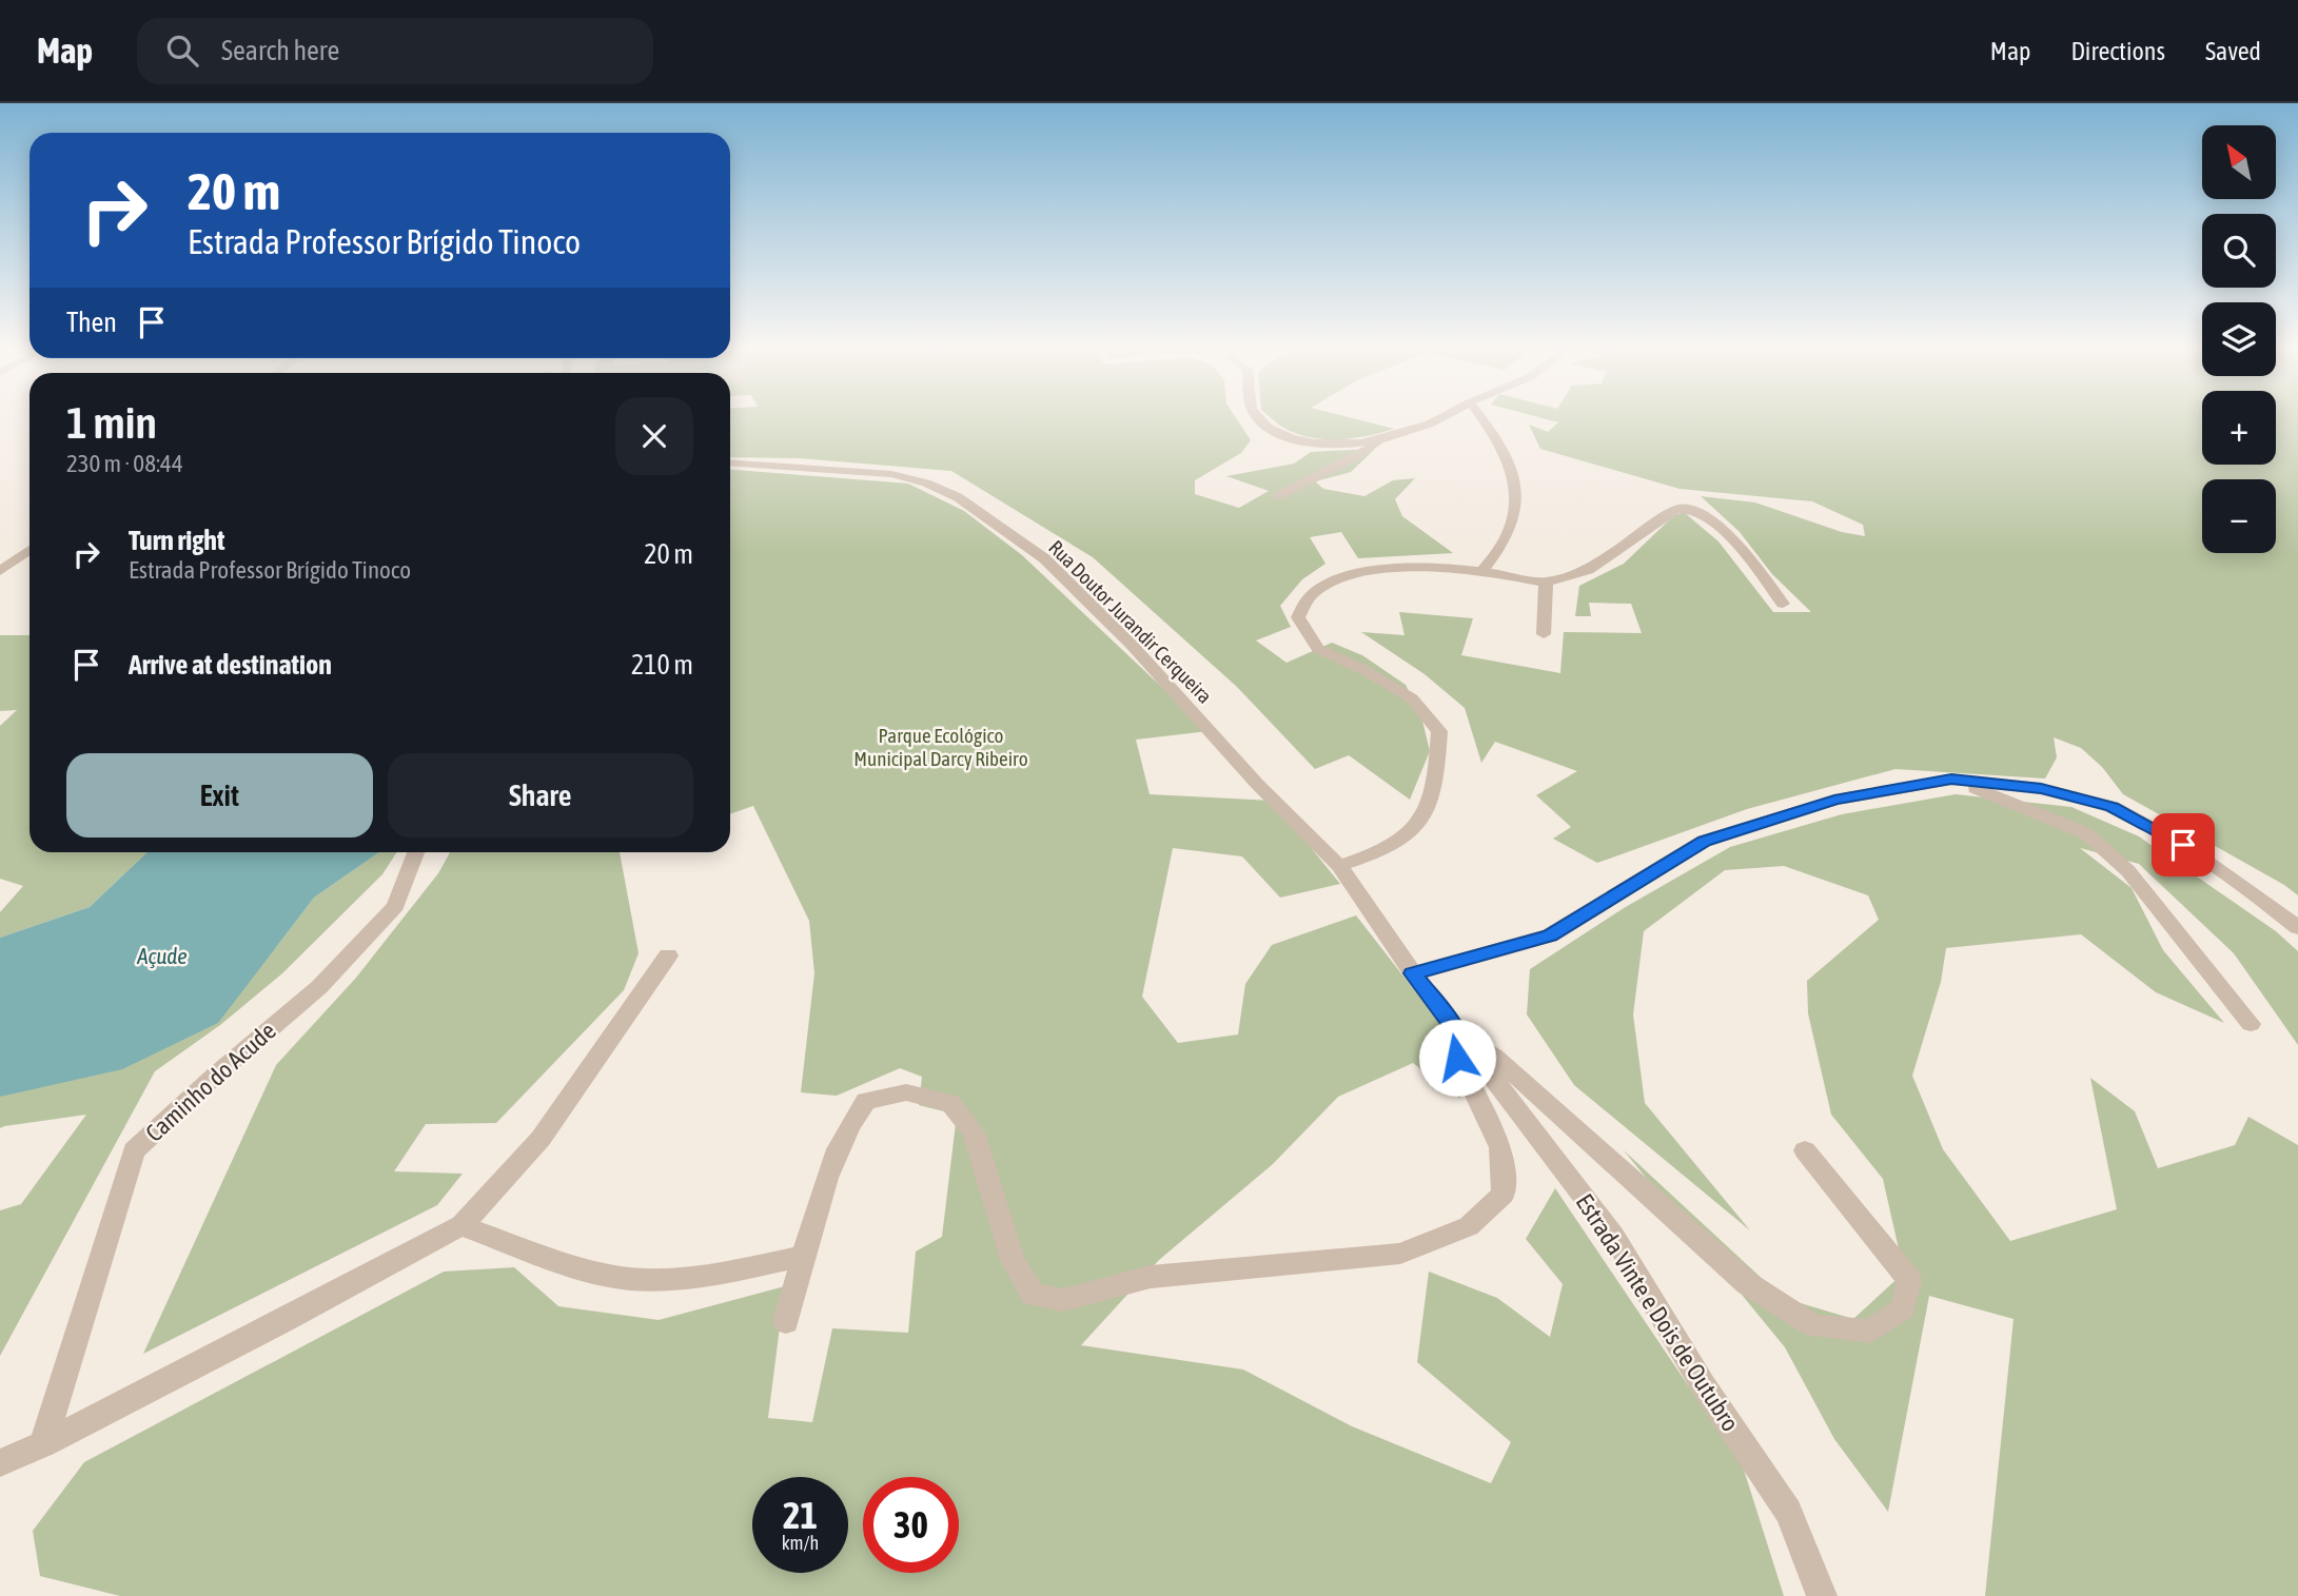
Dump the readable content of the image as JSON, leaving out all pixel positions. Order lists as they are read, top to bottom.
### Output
{
  "streets": {
    "street": ["Rua Doutor Jurandir Cerqueira", "Caminho do Acude", "Estrada Vinte e Dois de Outubro"]
  },
  "crossings": [
    ["Rua Doutor Jurandir Cerqueira", "Estrada Vinte e Dois de Outubro"]
  ],
  "water": ["Açude"],
  "parks": ["Parque Ecológico Municipal Darcy Ribeiro"],
  "north": "top left",
  "page": {
    "header": "Map",
    "search": "Search here",
    "nav": ["Map", "Directions", "Saved"],
    "map_buttons": ["+", "−"],
    "turn": ["20 m", "Estrada Professor Brígido Tinoco"],
    "then": "Then",
    "heading": ["1 min", "230 m · 08:44"],
    "list": [
      {
        "name": "Turn right",
        "note": "Estrada Professor Brígido Tinoco",
        "value": "20 m"
      },
      {
        "name": "Arrive at destination",
        "value": "210 m"
      }
    ],
    "buttons": ["Exit", "Share"],
    "speed": "21 km/h",
    "limit": "30"
  }
}
